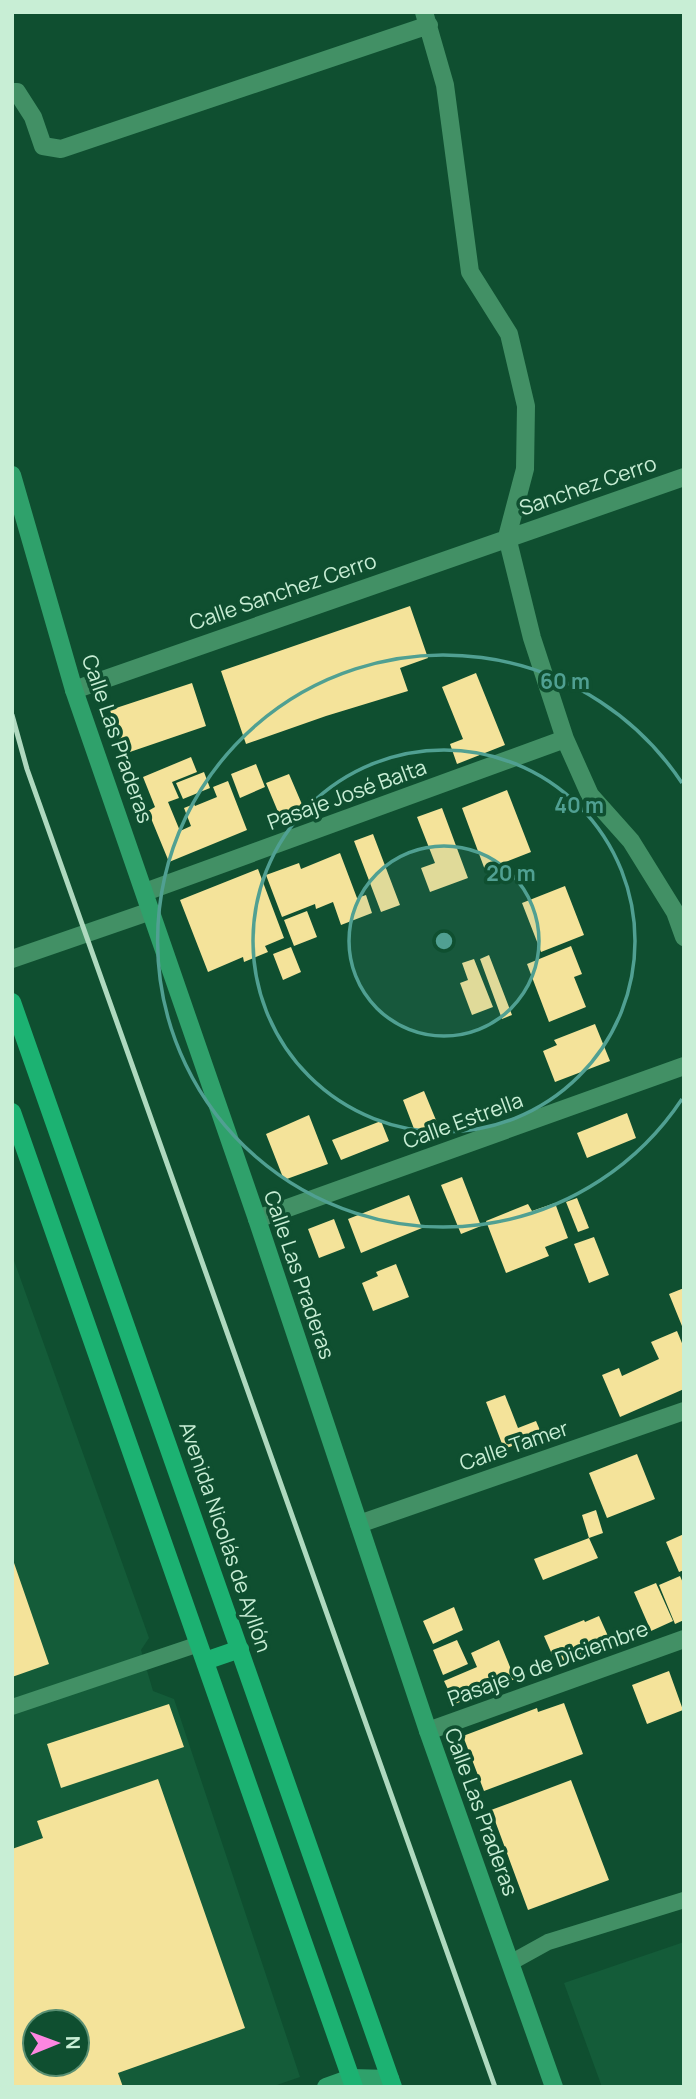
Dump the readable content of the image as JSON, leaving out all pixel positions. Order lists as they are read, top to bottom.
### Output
{
  "streets": {
    "main road": ["Avenida Nicolás de Ayllón"],
    "street": [
      "Sanchez Cerro",
      "Calle Sanchez Cerro",
      "Calle Las Praderas",
      "Pasaje José Balta",
      "Calle Estrella",
      "Calle Tamer",
      "Pasaje 9 de Diciembre"
    ]
  },
  "crossings": [
    ["Sanchez Cerro", "Calle Sanchez Cerro"],
    ["Calle Sanchez Cerro", "Calle Las Praderas"],
    ["Calle Las Praderas", "Pasaje José Balta"],
    ["Calle Las Praderas", "Calle Estrella"],
    ["Calle Las Praderas", "Calle Tamer"],
    ["Calle Las Praderas", "Pasaje 9 de Diciembre"]
  ],
  "north": "right",
  "rings": ["60 m", "40 m", "20 m"]
}
